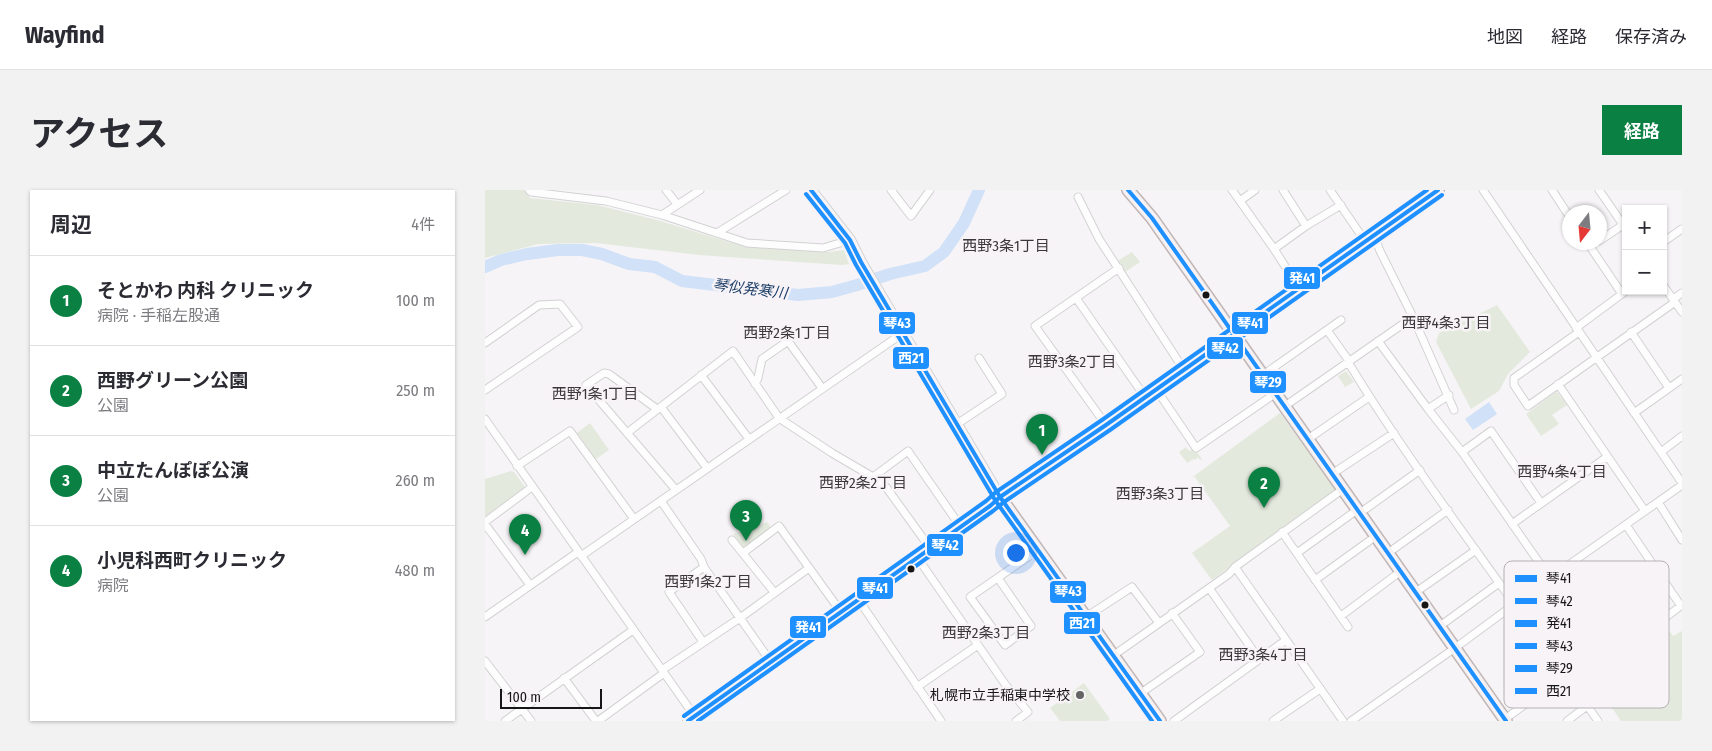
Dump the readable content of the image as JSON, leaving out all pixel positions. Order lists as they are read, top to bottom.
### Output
{
  "districts": [
    "西野3条1丁目",
    "西野4条3丁目",
    "西野2条1丁目",
    "西野3条2丁目",
    "西野1条1丁目",
    "西野4条4丁目",
    "西野2条2丁目",
    "西野3条3丁目",
    "西野1条2丁目",
    "西野2条3丁目",
    "西野3条4丁目"
  ],
  "water": ["琴似発寒川"],
  "places": ["札幌市立手稲東中学校"],
  "lines": [
    "transit line 琴41",
    "transit line 発41",
    "transit line 琴43",
    "transit line 琴29",
    "transit line 西21",
    "transit line 琴42"
  ],
  "legend": [
    "琴41",
    "琴42",
    "発41",
    "琴43",
    "琴29",
    "西21"
  ],
  "scale_bar": "100 m",
  "north": "bottom",
  "page": {
    "header": "Wayfind",
    "nav": ["地図", "経路", "保存済み"],
    "title": "アクセス",
    "buttons": "経路",
    "heading": ["周辺", "4件"],
    "map_buttons": ["+", "−"],
    "list": [
      {
        "mark": "1",
        "name": "そとかわ 内科 クリニック",
        "note": "病院 · 手稲左股通",
        "value": "100 m"
      },
      {
        "mark": "2",
        "name": "西野グリーン公園",
        "note": "公園",
        "value": "250 m"
      },
      {
        "mark": "3",
        "name": "中立たんぽぽ公演",
        "note": "公園",
        "value": "260 m"
      },
      {
        "mark": "4",
        "name": "小児科西町クリニック",
        "note": "病院",
        "value": "480 m"
      }
    ],
    "pins": [
      "1",
      "2",
      "3",
      "4"
    ],
    "scale": "100 m"
  }
}
